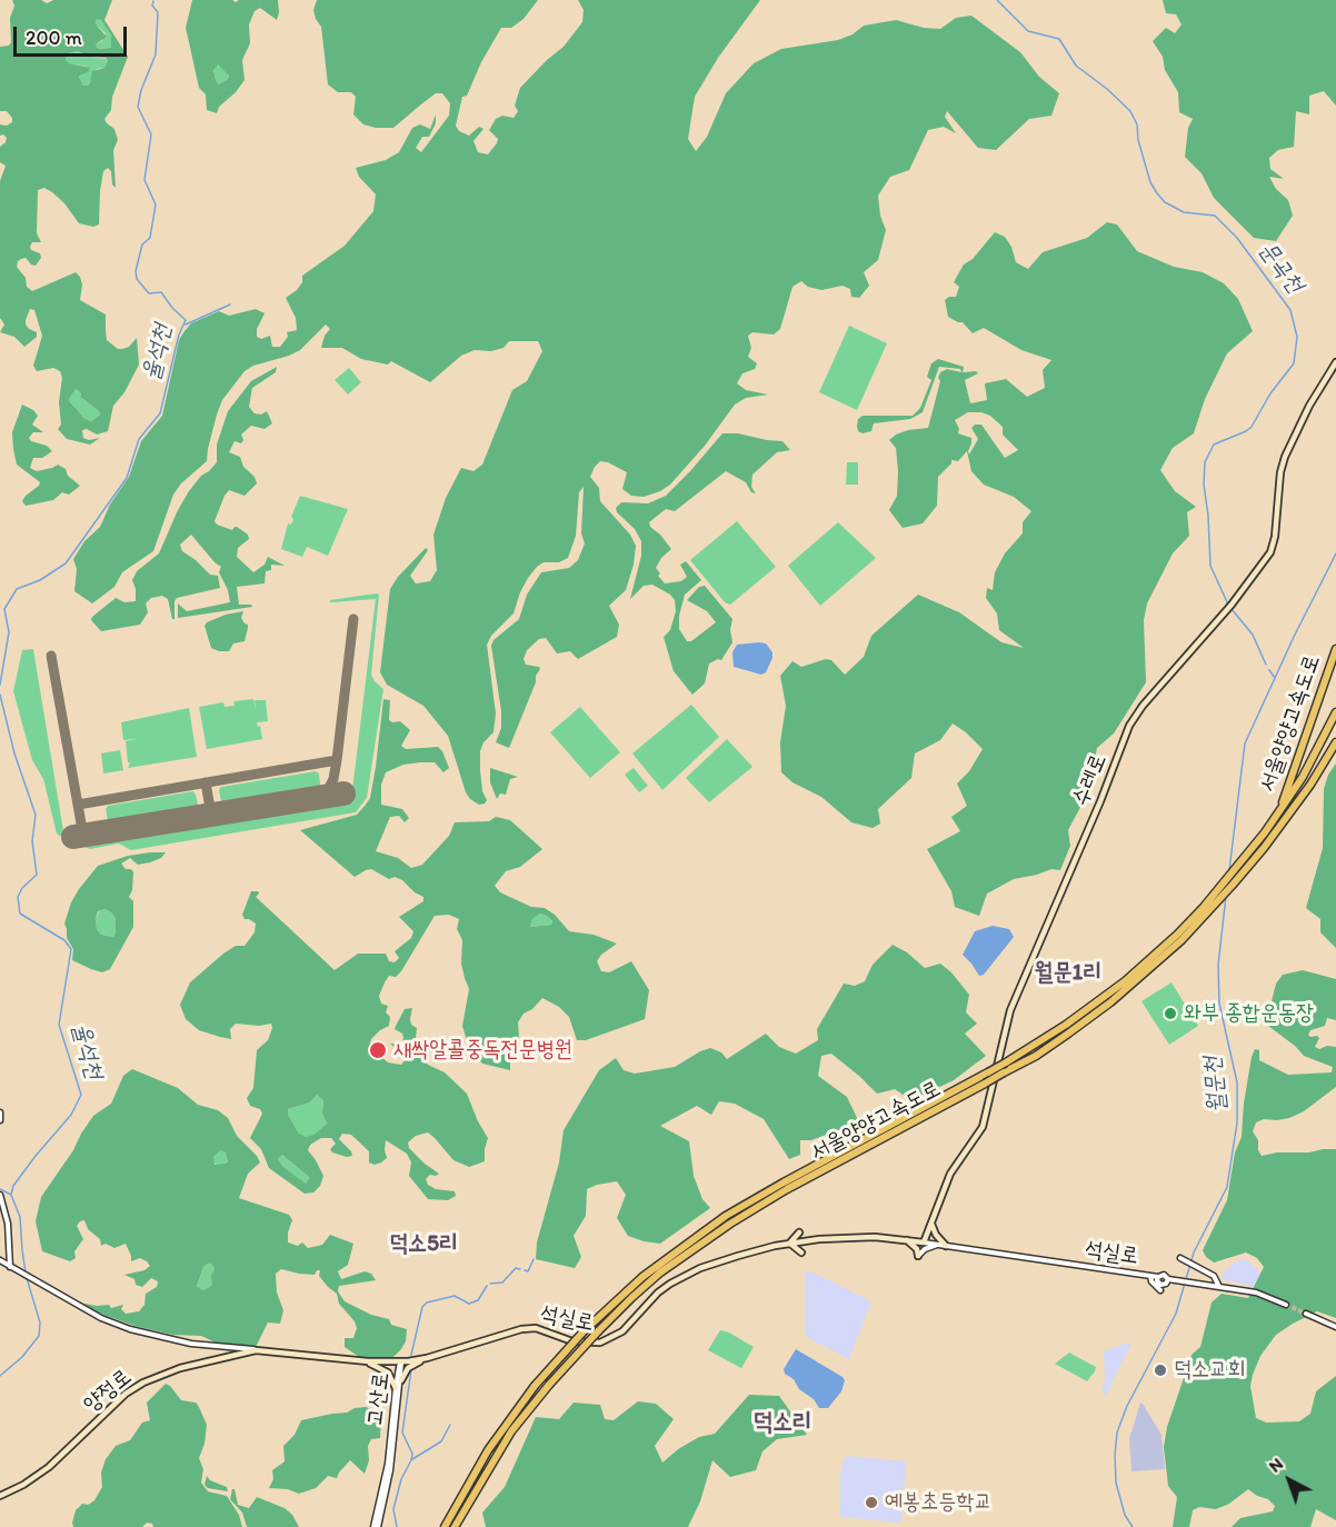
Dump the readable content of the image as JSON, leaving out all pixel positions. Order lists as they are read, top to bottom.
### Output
{
  "streets": {
    "highway": ["서울양양고속도로"],
    "main road": ["수레로", "석실로", "양정로"],
    "street": ["고산로"]
  },
  "crossings": [
    ["수레로", "석실로"],
    ["석실로", "양정로"],
    ["석실로", "고산로"]
  ],
  "districts": ["월문1리", "덕소5리", "덕소리"],
  "water": ["문곡천", "율석천", "월문천"],
  "places": [
    "와부 종합운동장",
    "새싹알콜중독전문병원",
    "덕소교회",
    "예봉초등학교"
  ],
  "scale_bar": "200 m",
  "north": "top left"
}
